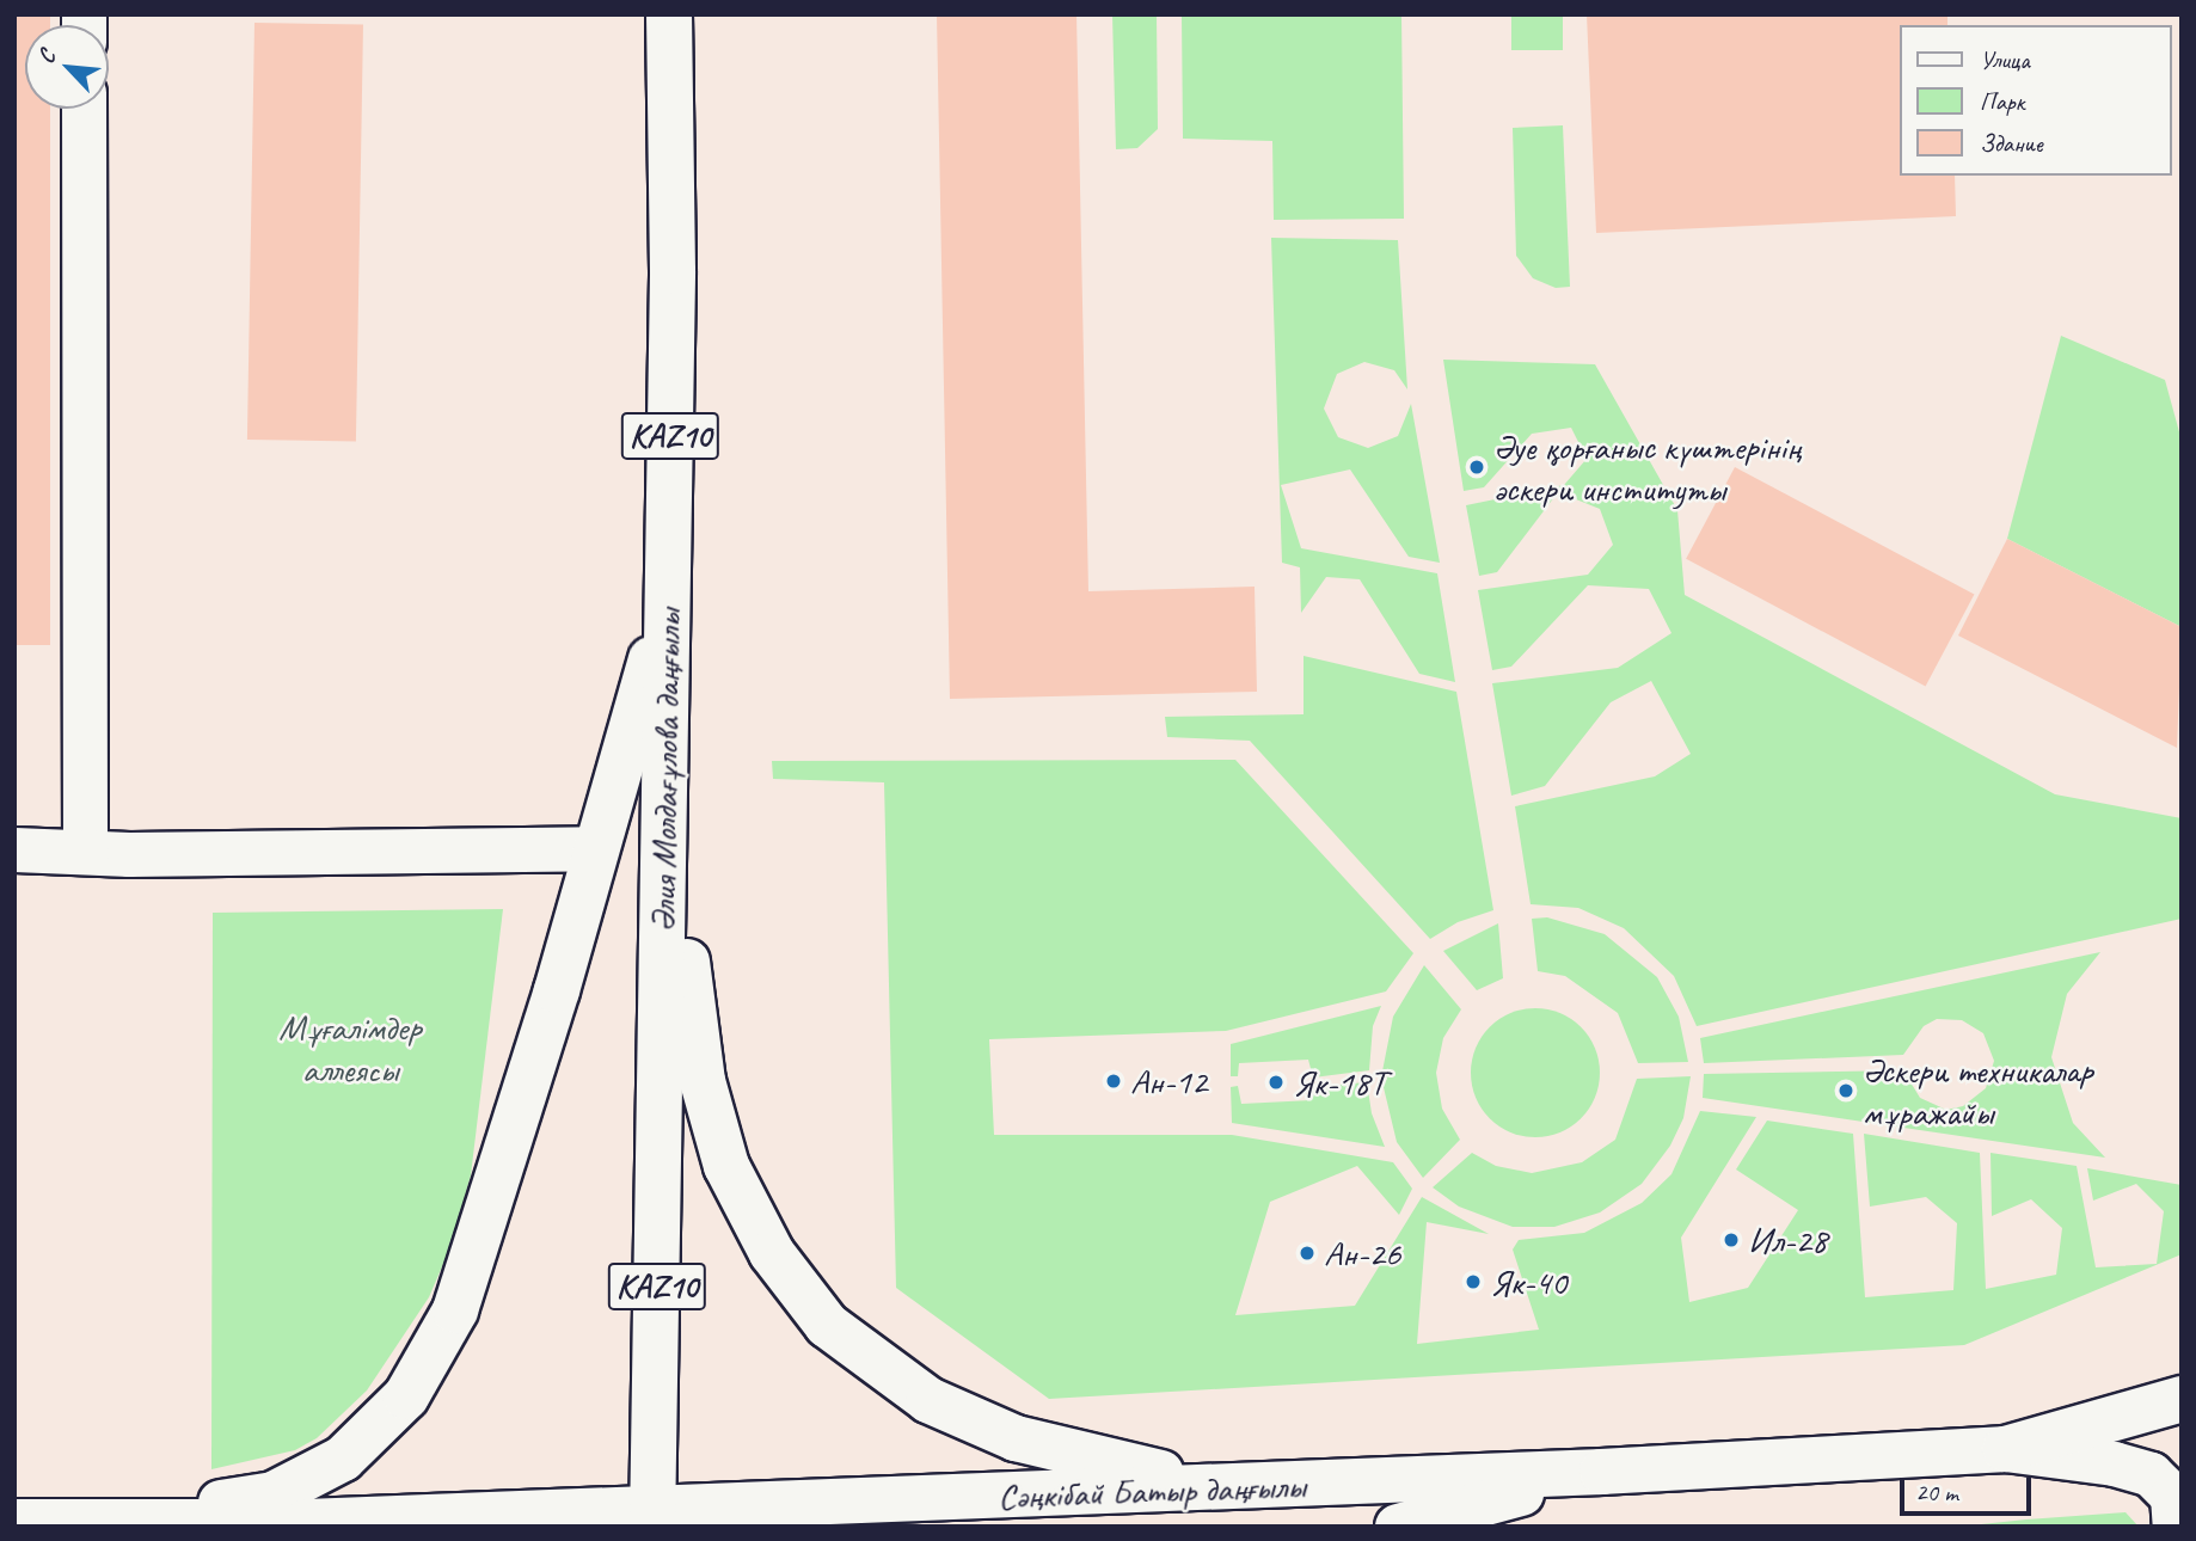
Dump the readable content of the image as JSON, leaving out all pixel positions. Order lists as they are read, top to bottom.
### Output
{
  "streets": {
    "main road": ["KAZ10", "Әлия Молдағұлова даңғылы", "Сәңкібай Батыр даңғылы"]
  },
  "crossings": [
    ["Әлия Молдағұлова даңғылы", "Сәңкібай Батыр даңғылы"]
  ],
  "parks": ["Мұғалімдер аллеясы"],
  "places": [
    "Әуе қорғаныс күштерінің әскери институты",
    "Ан-12",
    "Як-18Т",
    "Әскери техникалар мұражайы",
    "Ил-28",
    "Ан-26",
    "Як-40"
  ],
  "legend": ["Улица", "Парк", "Здание"],
  "scale_bar": "20 m",
  "north": "top left"
}
